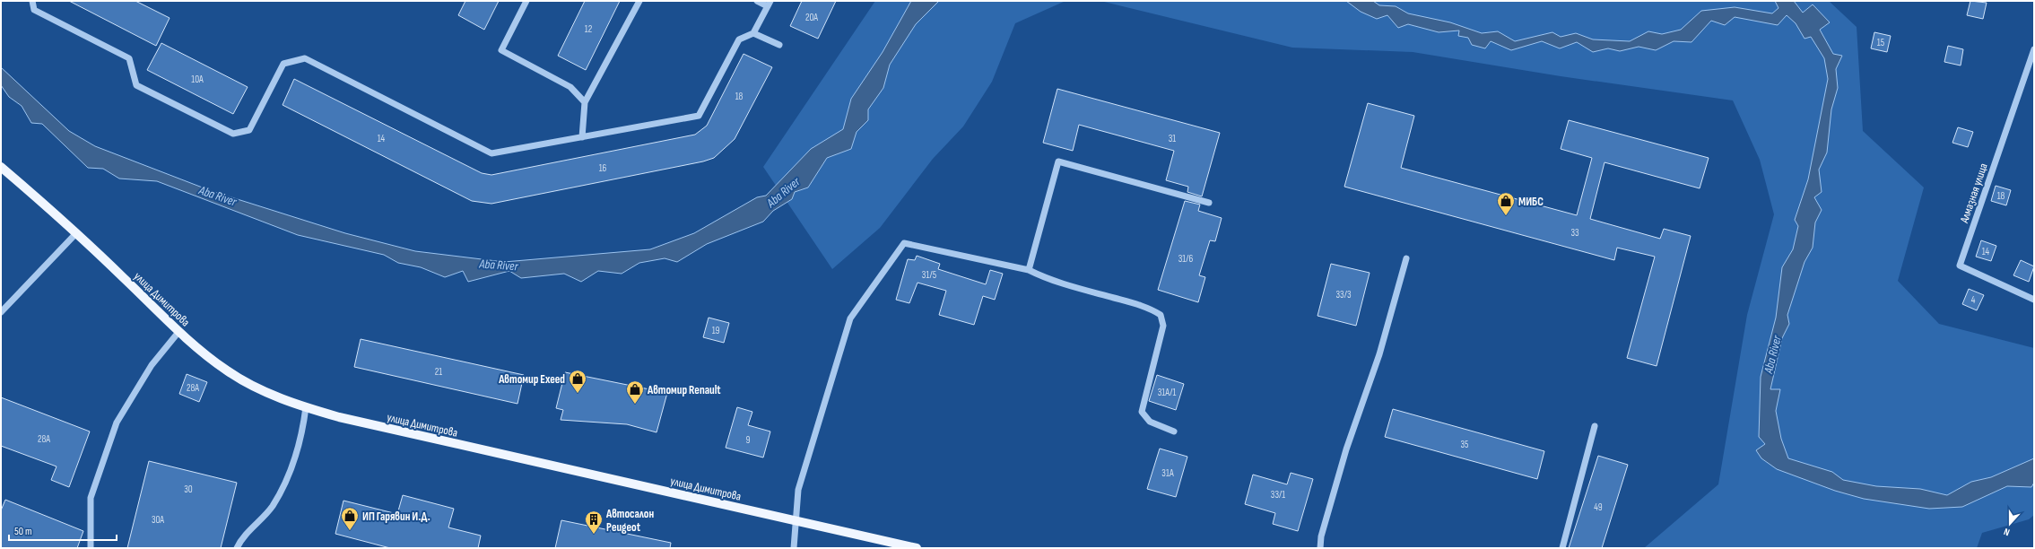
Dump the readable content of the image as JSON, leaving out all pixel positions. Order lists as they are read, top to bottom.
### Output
{
  "streets": {
    "main road": ["улица Димитрова"],
    "street": ["Алмазная улица"]
  },
  "water": ["Aba River"],
  "places": {
    "shop": [
      "МИБС",
      "Автомир Exeed",
      "Автомир Renault",
      "ИП Гарявин И.Д."
    ],
    "building": ["Автосалон Peugeot"]
  },
  "house_numbers": [
    "20А",
    "12",
    "15",
    "10А",
    "18",
    "14",
    "31",
    "16",
    "18",
    "33",
    "14",
    "31/6",
    "31/5",
    "33/3",
    "4",
    "19",
    "21",
    "28А",
    "31А/1",
    "28А",
    "9",
    "35",
    "31А",
    "30",
    "33/1",
    "49",
    "30А"
  ],
  "scale_bar": "50 m",
  "north": "bottom"
}
